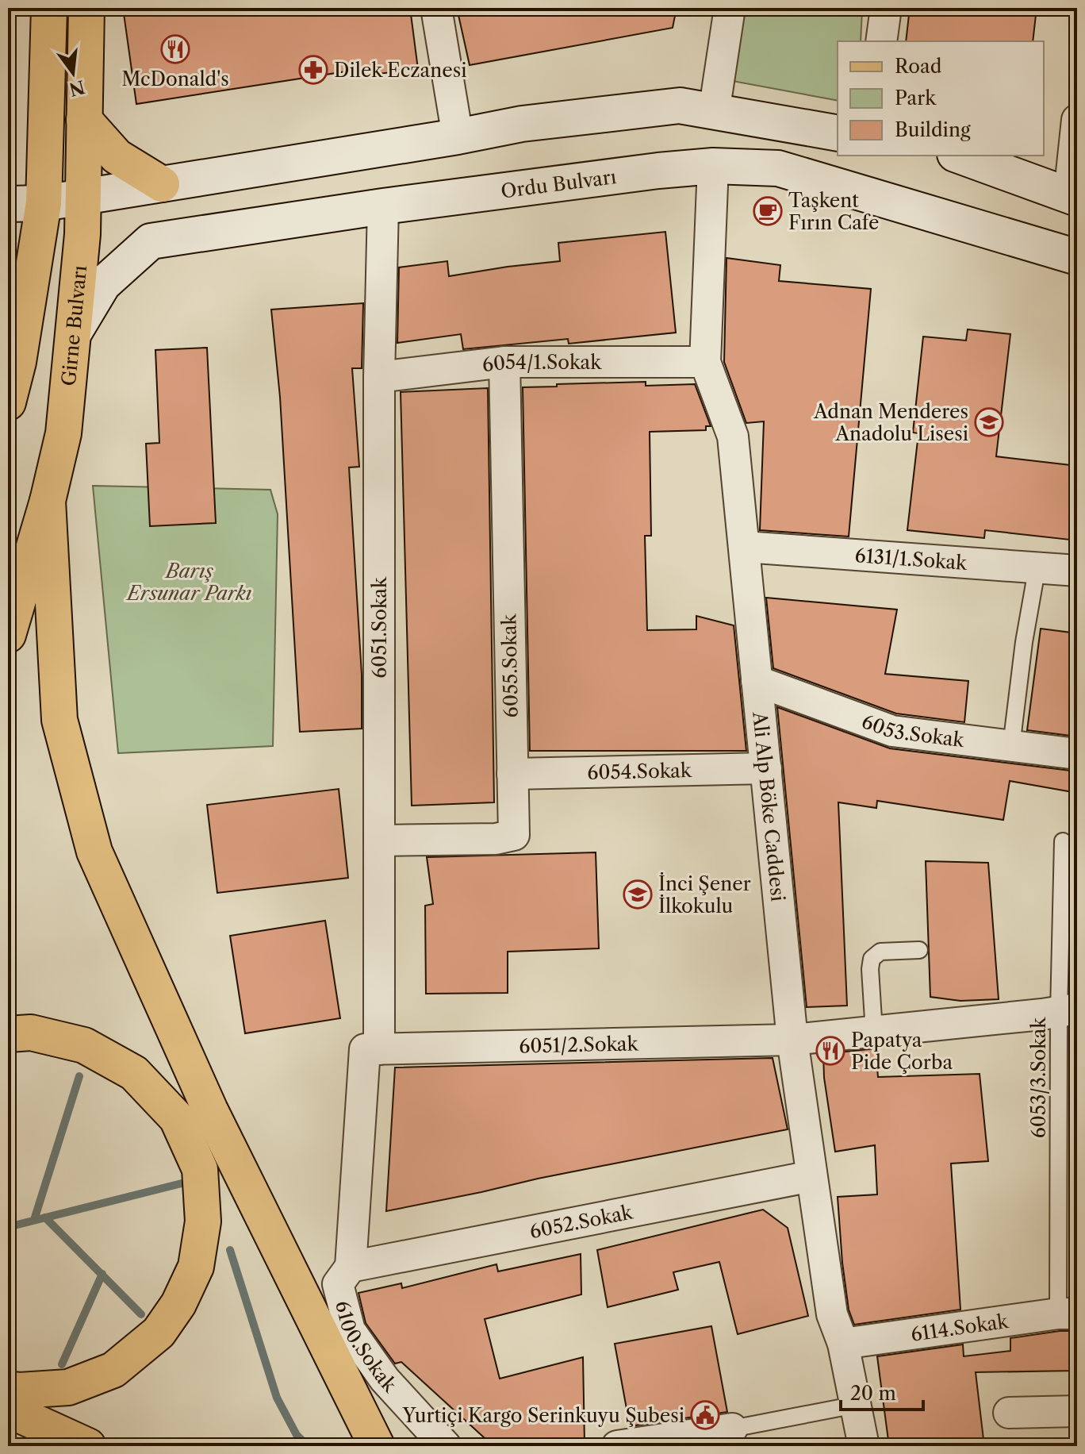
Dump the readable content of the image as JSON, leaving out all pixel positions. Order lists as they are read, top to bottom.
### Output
{
  "streets": {
    "main road": ["Ordu Bulvarı", "Girne Bulvarı"],
    "street": [
      "6054/1.Sokak",
      "6131/1.Sokak",
      "6051.Sokak",
      "6055.Sokak",
      "6053.Sokak",
      "6054.Sokak",
      "Ali Alp Böke Caddesi",
      "6051/2.Sokak",
      "6052.Sokak",
      "6114.Sokak",
      "6100.Sokak"
    ],
    "lane": ["6053/3.Sokak"]
  },
  "crossings": [
    ["Ordu Bulvarı", "Girne Bulvarı"],
    ["Ordu Bulvarı", "6051.Sokak"],
    ["Ordu Bulvarı", "Ali Alp Böke Caddesi"],
    ["6054/1.Sokak", "6051.Sokak"],
    ["6054/1.Sokak", "6055.Sokak"],
    ["6054/1.Sokak", "Ali Alp Böke Caddesi"],
    ["6131/1.Sokak", "Ali Alp Böke Caddesi"],
    ["6051.Sokak", "6055.Sokak"],
    ["6051.Sokak", "6051/2.Sokak"],
    ["6051.Sokak", "6052.Sokak"],
    ["6051.Sokak", "6100.Sokak"],
    ["6055.Sokak", "6054.Sokak"],
    ["6053.Sokak", "Ali Alp Böke Caddesi"],
    ["6054.Sokak", "Ali Alp Böke Caddesi"],
    ["Ali Alp Böke Caddesi", "6051/2.Sokak"],
    ["Ali Alp Böke Caddesi", "6052.Sokak"],
    ["Ali Alp Böke Caddesi", "6114.Sokak"],
    ["6051/2.Sokak", "6053/3.Sokak"],
    ["6053/3.Sokak", "6114.Sokak"],
    ["6052.Sokak", "6100.Sokak"]
  ],
  "parks": ["Barış Ersunar Parkı"],
  "places": {
    "restaurant": ["McDonald's", "Papatya Pide Çorba"],
    "pharmacy": ["Dilek Eczanesi"],
    "cafe": ["Taşkent Fırın Cafe"],
    "school or university": ["Adnan Menderes Anadolu Lisesi", "İnci Şener İlkokulu"],
    "public building": ["Yurtiçi Kargo Serinkuyu Şubesi"]
  },
  "legend": ["Road", "Park", "Building"],
  "scale_bar": "20 m",
  "north": "bottom"
}
